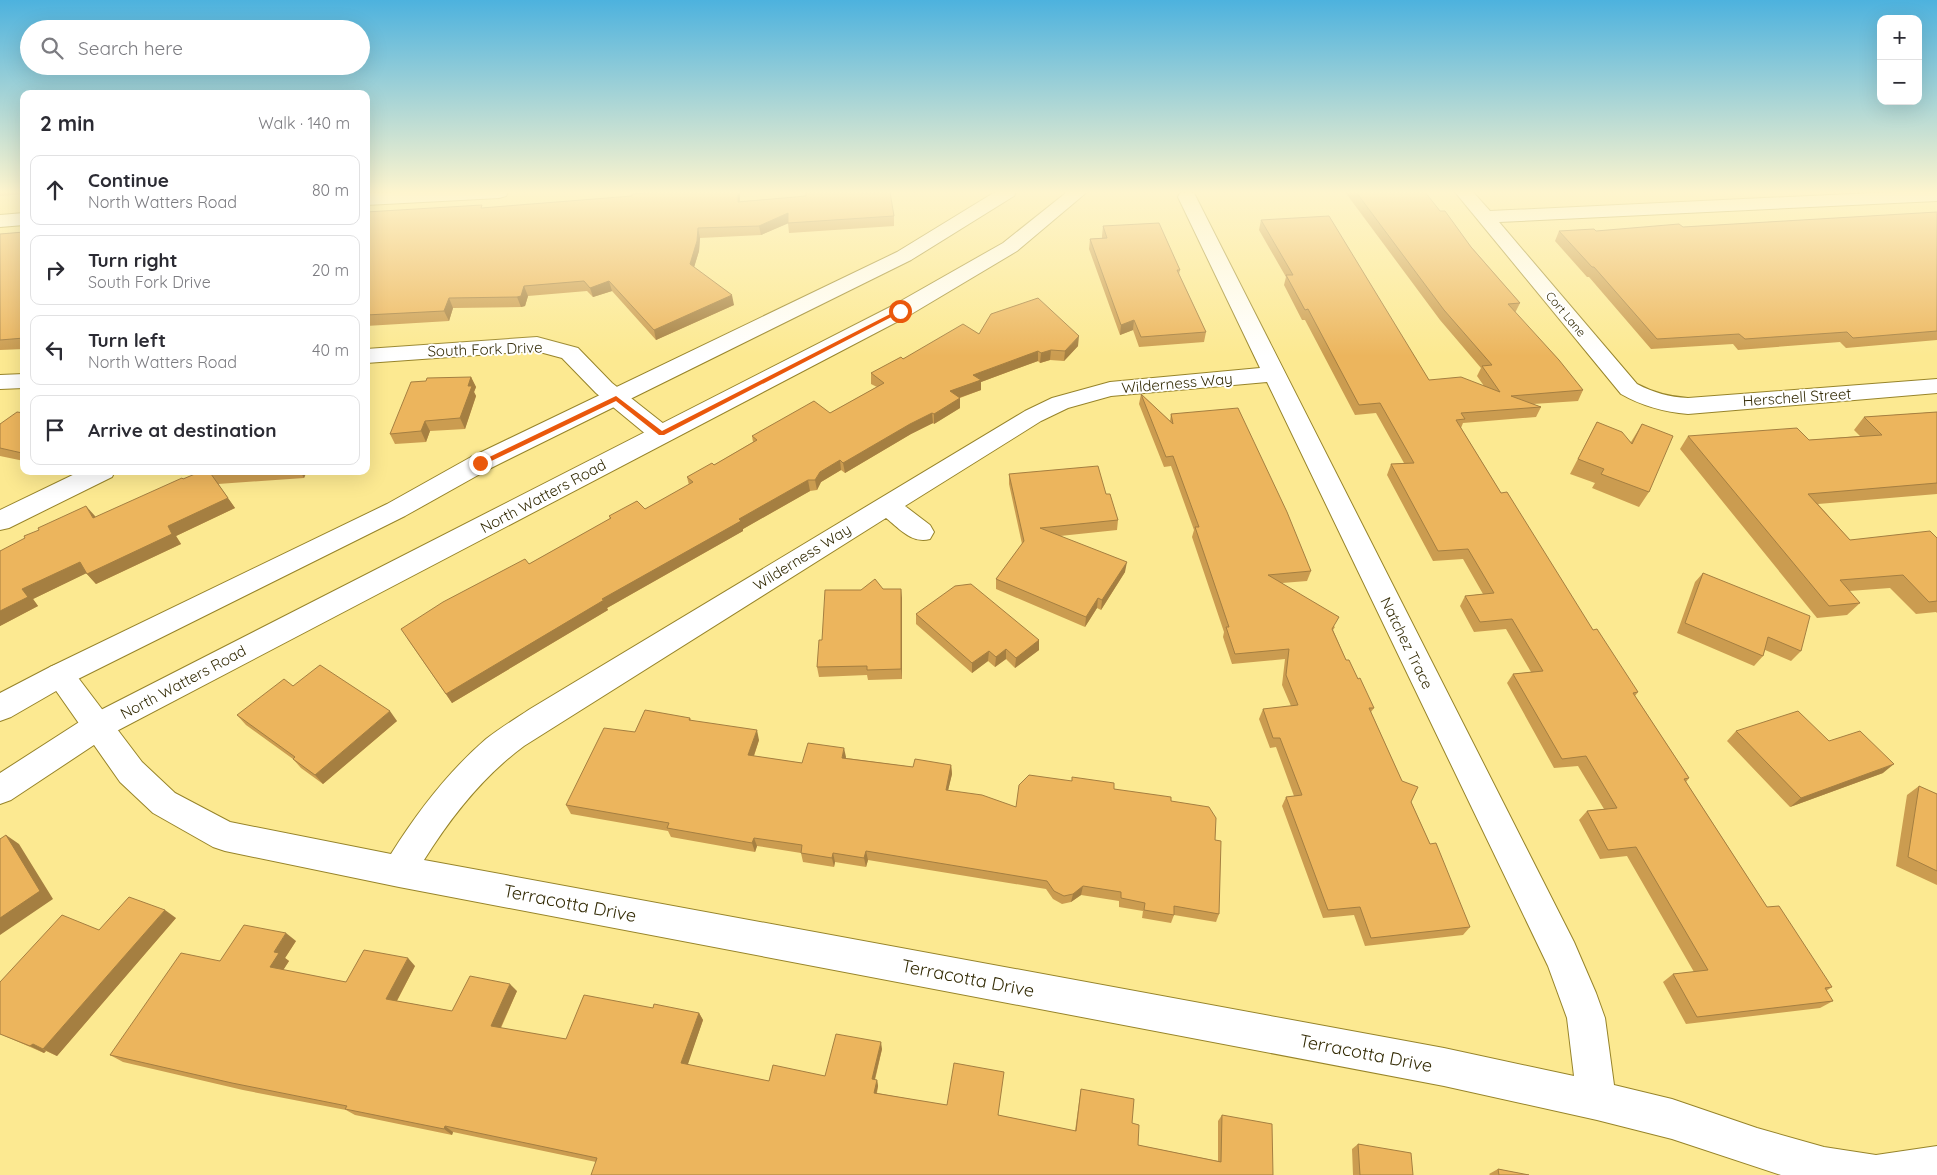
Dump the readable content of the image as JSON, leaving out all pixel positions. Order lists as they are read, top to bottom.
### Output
{
  "streets": {
    "street": [
      "Cort Lane",
      "South Fork Drive",
      "Wilderness Way",
      "Herschell Street",
      "North Watters Road",
      "Natchez Trace",
      "Terracotta Drive"
    ]
  },
  "crossings": [
    ["Cort Lane", "Herschell Street"],
    ["South Fork Drive", "North Watters Road"],
    ["Wilderness Way", "Natchez Trace"],
    ["Wilderness Way", "Terracotta Drive"],
    ["North Watters Road", "Terracotta Drive"],
    ["Natchez Trace", "Terracotta Drive"]
  ],
  "page": {
    "map_buttons": ["+", "−"],
    "search": "Search here",
    "heading": ["2 min", "Walk · 140 m"],
    "list": [
      ["Continue", "North Watters Road", "80 m"],
      ["Turn right", "South Fork Drive", "20 m"],
      ["Turn left", "North Watters Road", "40 m"],
      "Arrive at destination"
    ]
  }
}
